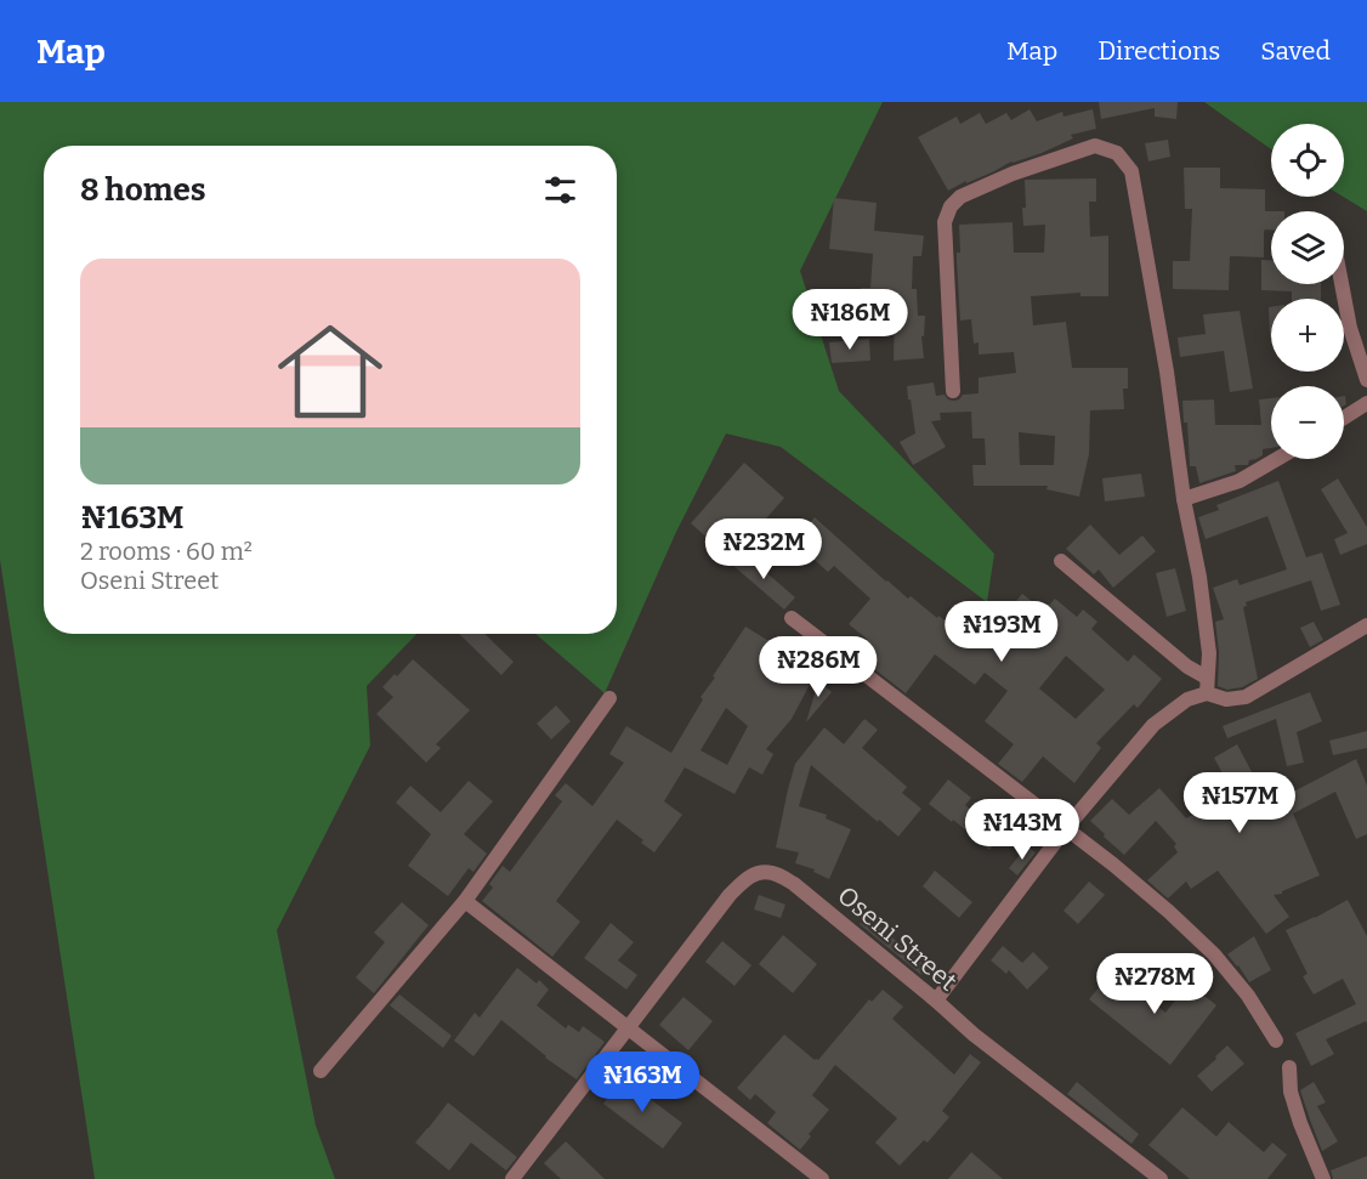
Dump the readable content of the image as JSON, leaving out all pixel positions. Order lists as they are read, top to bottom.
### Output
{
  "streets": {
    "street": ["Oseni Street"]
  },
  "page": {
    "header": "Map",
    "nav": ["Map", "Directions", "Saved"],
    "map_buttons": ["+", "−"],
    "heading": "8 homes",
    "list": [
      {
        "name": "₦163M",
        "note": "2 rooms · 60 m² · Oseni Street"
      }
    ],
    "price": [
      "₦186M",
      "₦232M",
      "₦193M",
      "₦286M",
      "₦157M",
      "₦143M",
      "₦278M",
      "₦163M"
    ]
  }
}
